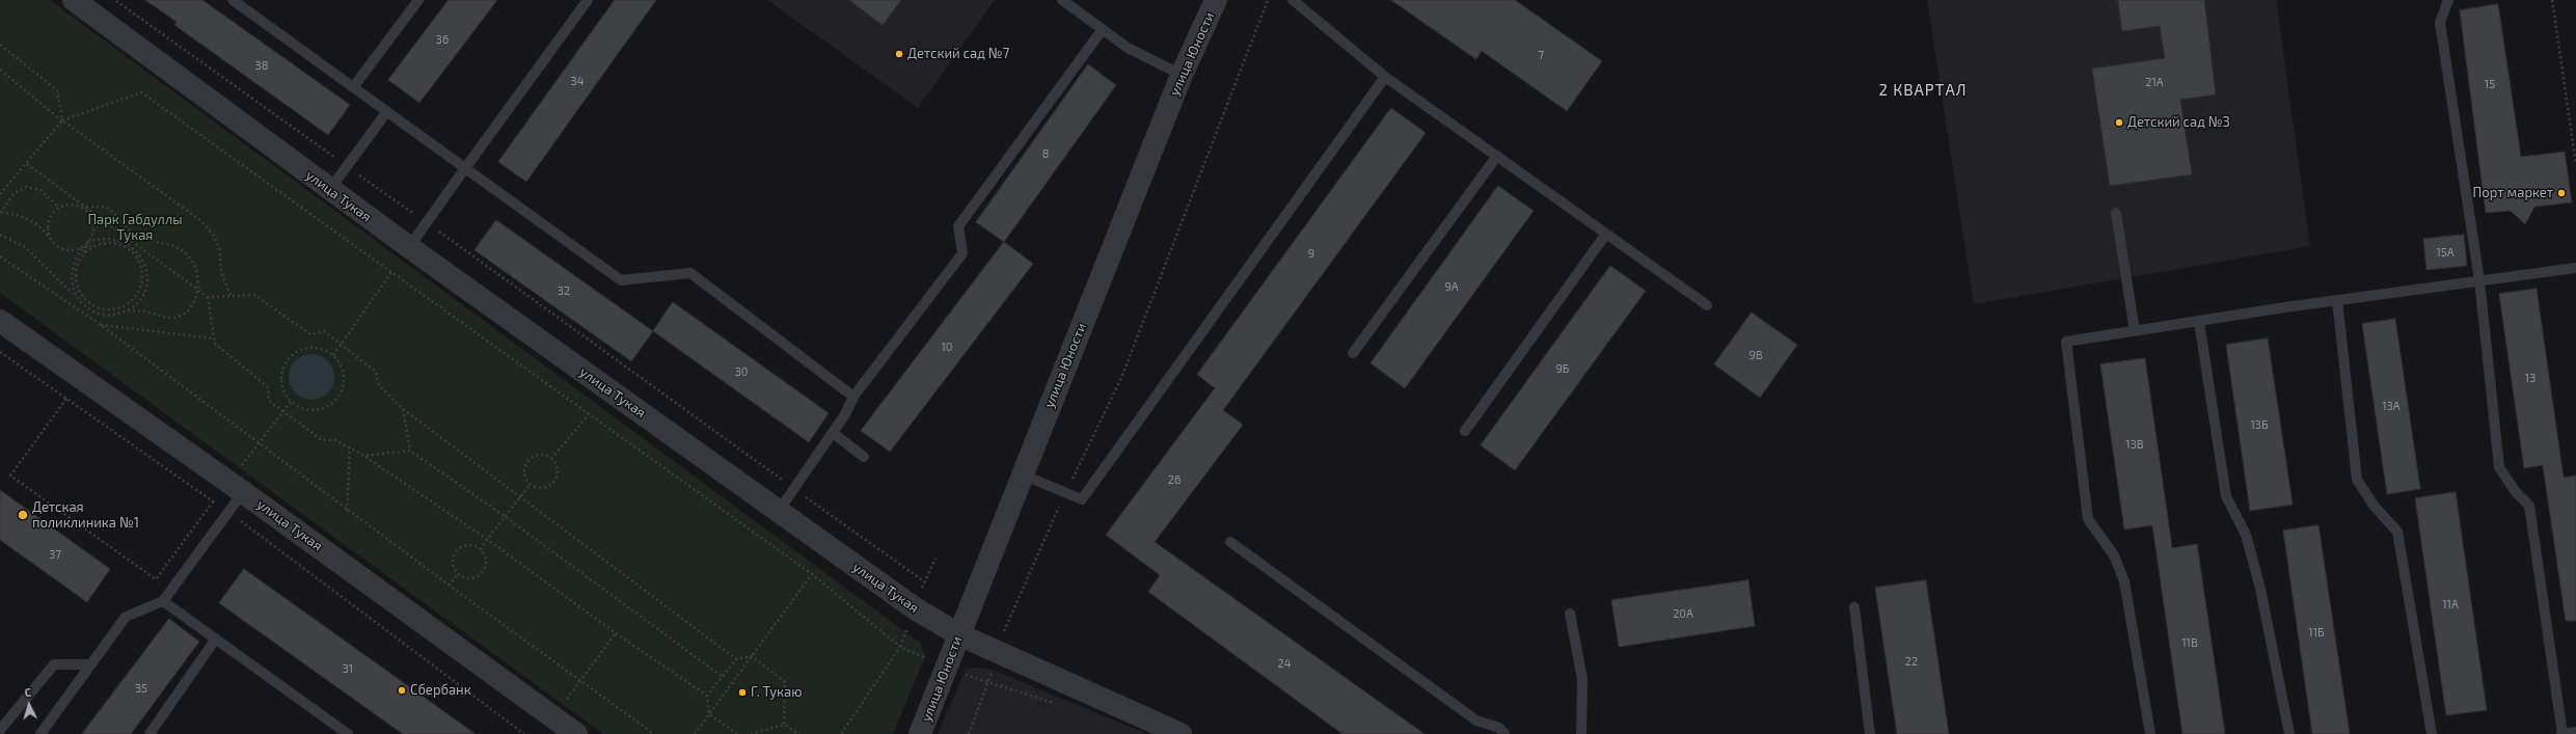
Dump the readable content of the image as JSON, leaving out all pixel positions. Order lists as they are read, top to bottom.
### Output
{
  "streets": {
    "street": ["улица Юности", "улица Тукая"]
  },
  "crossings": [
    ["улица Юности", "улица Тукая"]
  ],
  "districts": ["2 КВАРТАЛ"],
  "parks": ["Парк Габдуллы Тукая"],
  "places": [
    "Детский сад №7",
    "Детский сад №3",
    "Порт маркет",
    "Детская поликлиника №1",
    "Сбербанк",
    "Г. Тукаю"
  ],
  "house_numbers": [
    "36",
    "7",
    "38",
    "34",
    "21А",
    "15",
    "8",
    "15А",
    "9",
    "9А",
    "32",
    "10",
    "9В",
    "9Б",
    "30",
    "13",
    "13А",
    "13Б",
    "13В",
    "26",
    "37",
    "11А",
    "20А",
    "11Б",
    "11В",
    "22",
    "24",
    "31",
    "35"
  ],
  "north": "top"
}
